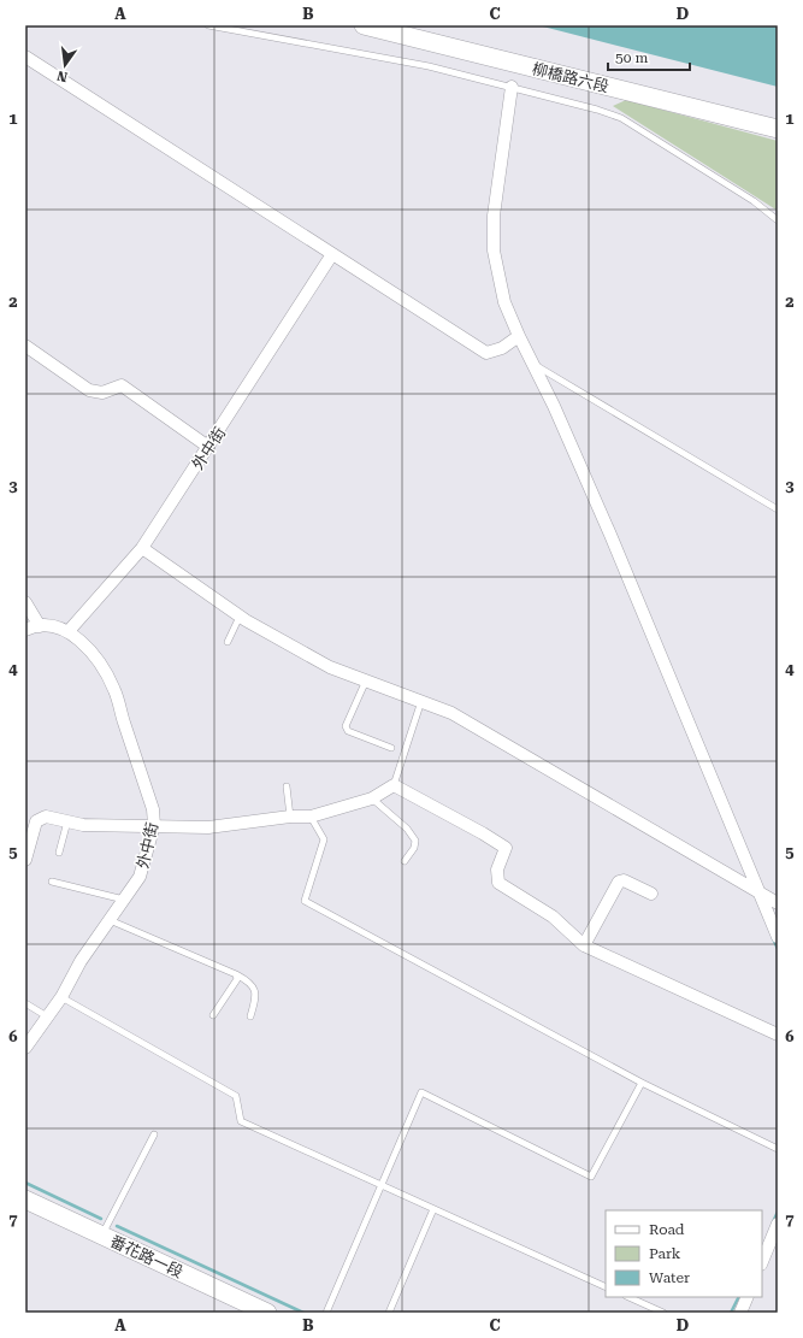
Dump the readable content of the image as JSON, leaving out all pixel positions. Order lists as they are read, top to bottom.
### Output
{
  "streets": {
    "main road": ["柳橋路六段", "番花路一段"],
    "street": ["外中街"]
  },
  "legend": ["Road", "Park", "Water"],
  "scale_bar": "50 m",
  "north": "bottom",
  "grid": {
    "columns": [
      "A",
      "B",
      "C",
      "D"
    ],
    "rows": [
      "1",
      "2",
      "3",
      "4",
      "5",
      "6",
      "7"
    ]
  }
}
